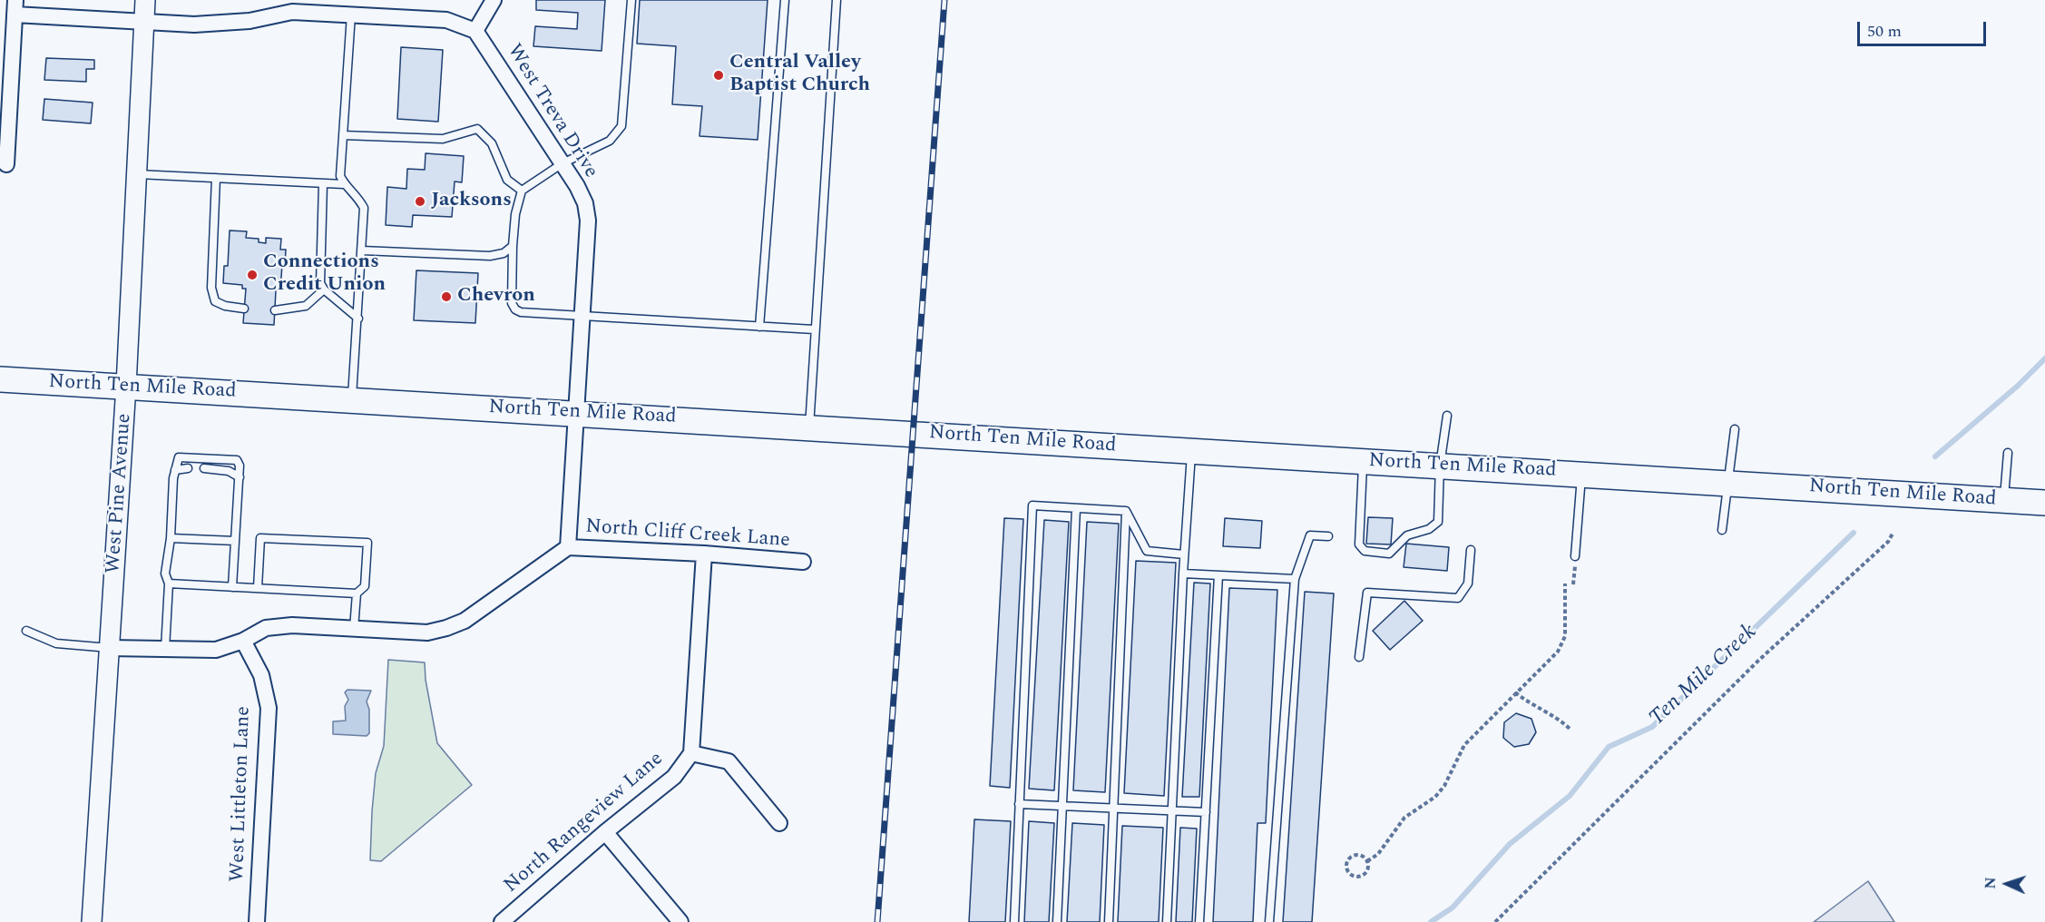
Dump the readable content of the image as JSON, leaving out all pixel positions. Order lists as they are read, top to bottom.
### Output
{
  "streets": {
    "main road": ["North Ten Mile Road"],
    "street": [
      "West Treva Drive",
      "West Pine Avenue",
      "North Cliff Creek Lane",
      "West Littleton Lane",
      "North Rangeview Lane"
    ]
  },
  "crossings": [
    ["West Treva Drive", "North Ten Mile Road"],
    ["West Treva Drive", "North Cliff Creek Lane"],
    ["North Ten Mile Road", "West Pine Avenue"],
    ["West Pine Avenue", "North Cliff Creek Lane"],
    ["North Cliff Creek Lane", "West Littleton Lane"]
  ],
  "water": ["Ten Mile Creek"],
  "places": [
    "Central Valley Baptist Church",
    "Jacksons",
    "Connections Credit Union",
    "Chevron"
  ],
  "scale_bar": "50 m",
  "north": "left"
}
